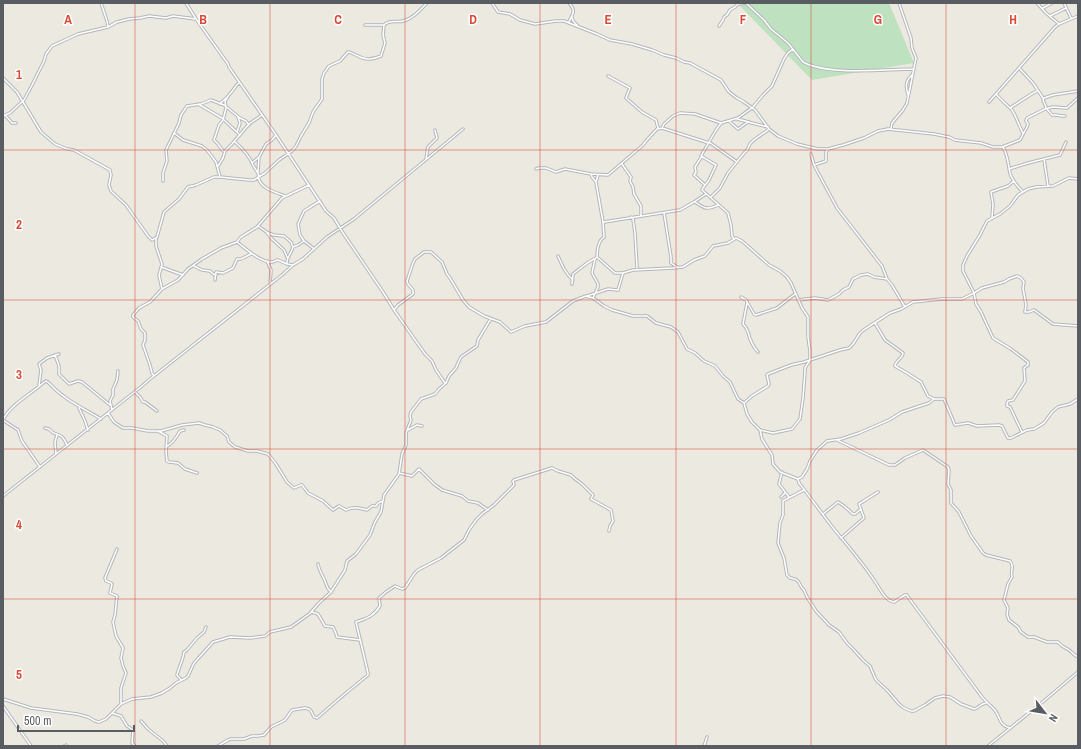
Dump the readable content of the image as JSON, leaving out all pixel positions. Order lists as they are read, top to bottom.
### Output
{
  "scale_bar": "500 m",
  "north": "bottom right",
  "grid": {
    "columns": [
      "A",
      "B",
      "C",
      "D",
      "E",
      "F",
      "G",
      "H"
    ],
    "rows": [
      "1",
      "2",
      "3",
      "4",
      "5"
    ]
  }
}
